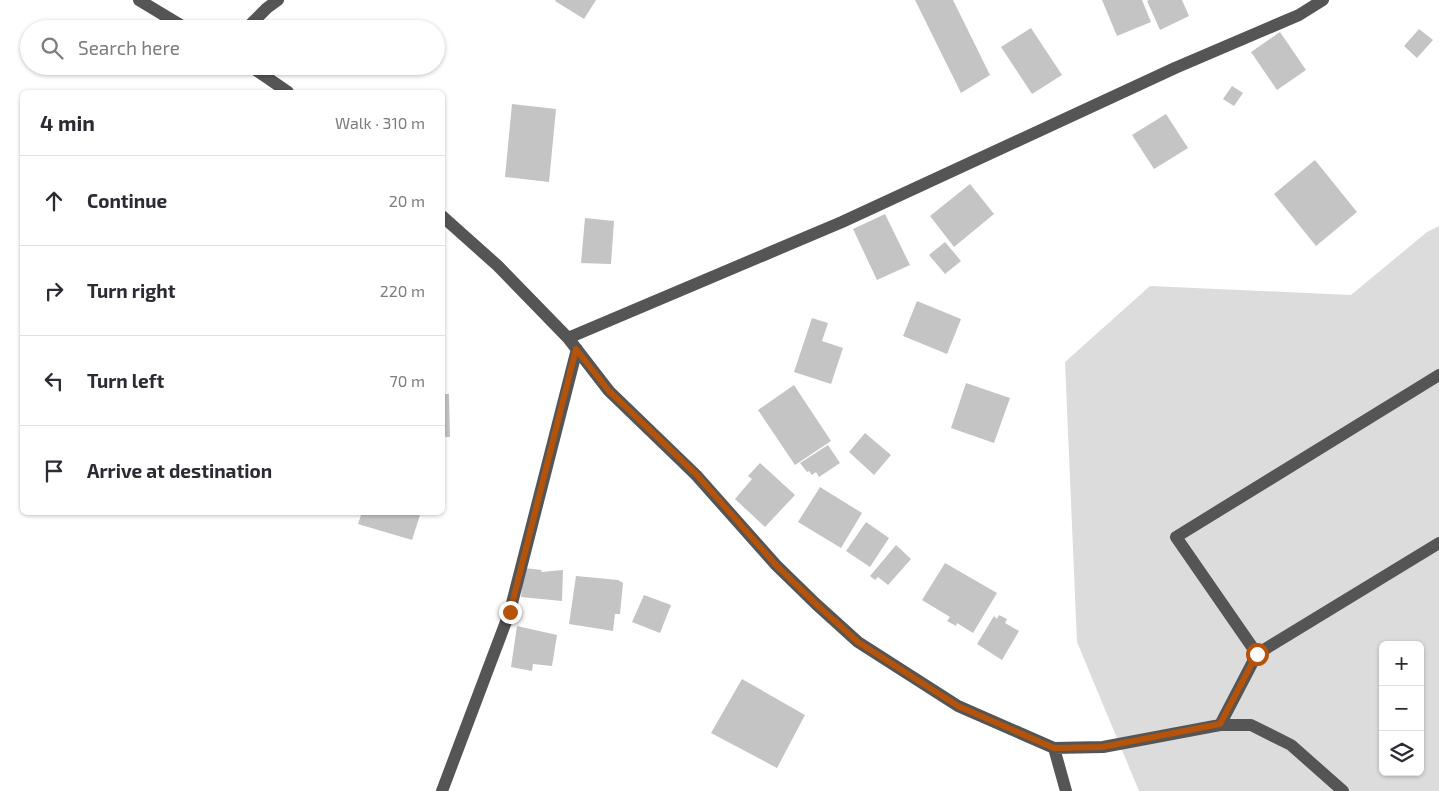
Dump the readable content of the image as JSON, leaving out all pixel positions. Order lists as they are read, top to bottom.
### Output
{
  "page": {
    "search": "Search here",
    "heading": ["4 min", "Walk · 310 m"],
    "list": [
      ["Continue", "20 m"],
      ["Turn right", "220 m"],
      ["Turn left", "70 m"],
      "Arrive at destination"
    ],
    "map_buttons": ["+", "−"]
  }
}
